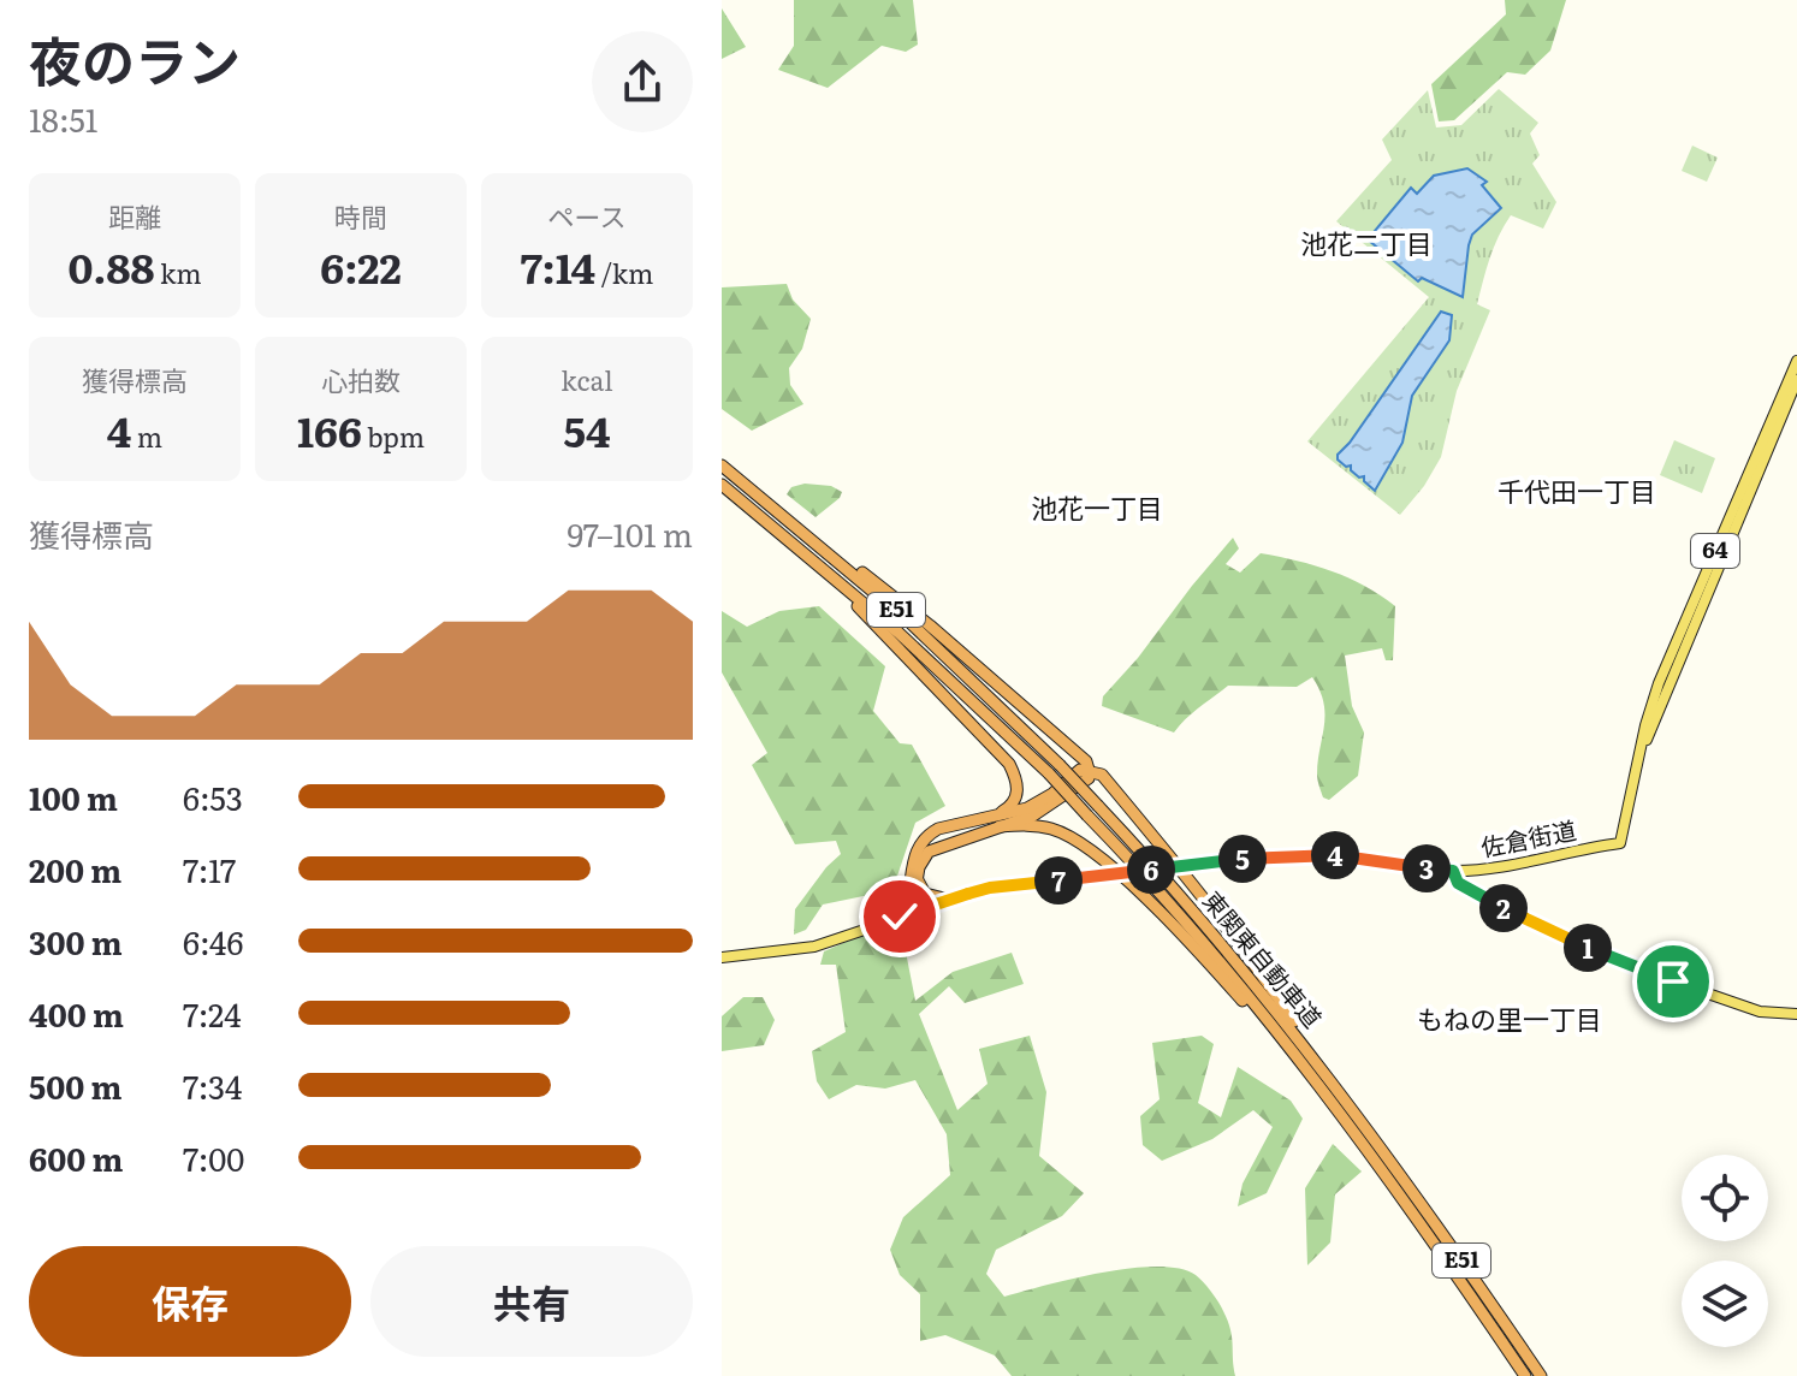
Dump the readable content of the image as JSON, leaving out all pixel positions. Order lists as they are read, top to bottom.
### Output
{
  "streets": {
    "highway": ["E51", "東関東自動車道"],
    "main road": ["64", "佐倉街道"]
  },
  "districts": [
    "池花二丁目",
    "千代田一丁目",
    "池花一丁目",
    "もねの里一丁目"
  ],
  "page": {
    "heading": ["夜のラン", "18:51"],
    "stats": [
      ["距離", "0.88 km"],
      ["時間", "6:22"],
      ["ペース", "7:14 /km"],
      ["獲得標高", "4 m"],
      ["心拍数", "166 bpm"],
      ["kcal", "54"]
    ],
    "chart": ["獲得標高", "97–101 m"],
    "list": [
      {
        "name": "100 m",
        "note": "6:53"
      },
      {
        "name": "200 m",
        "note": "7:17"
      },
      {
        "name": "300 m",
        "note": "6:46"
      },
      {
        "name": "400 m",
        "note": "7:24"
      },
      {
        "name": "500 m",
        "note": "7:34"
      },
      {
        "name": "600 m",
        "note": "7:00"
      }
    ],
    "pins": [
      "4",
      "5",
      "3",
      "6",
      "7",
      "2",
      "1"
    ],
    "buttons": ["保存", "共有"]
  }
}
